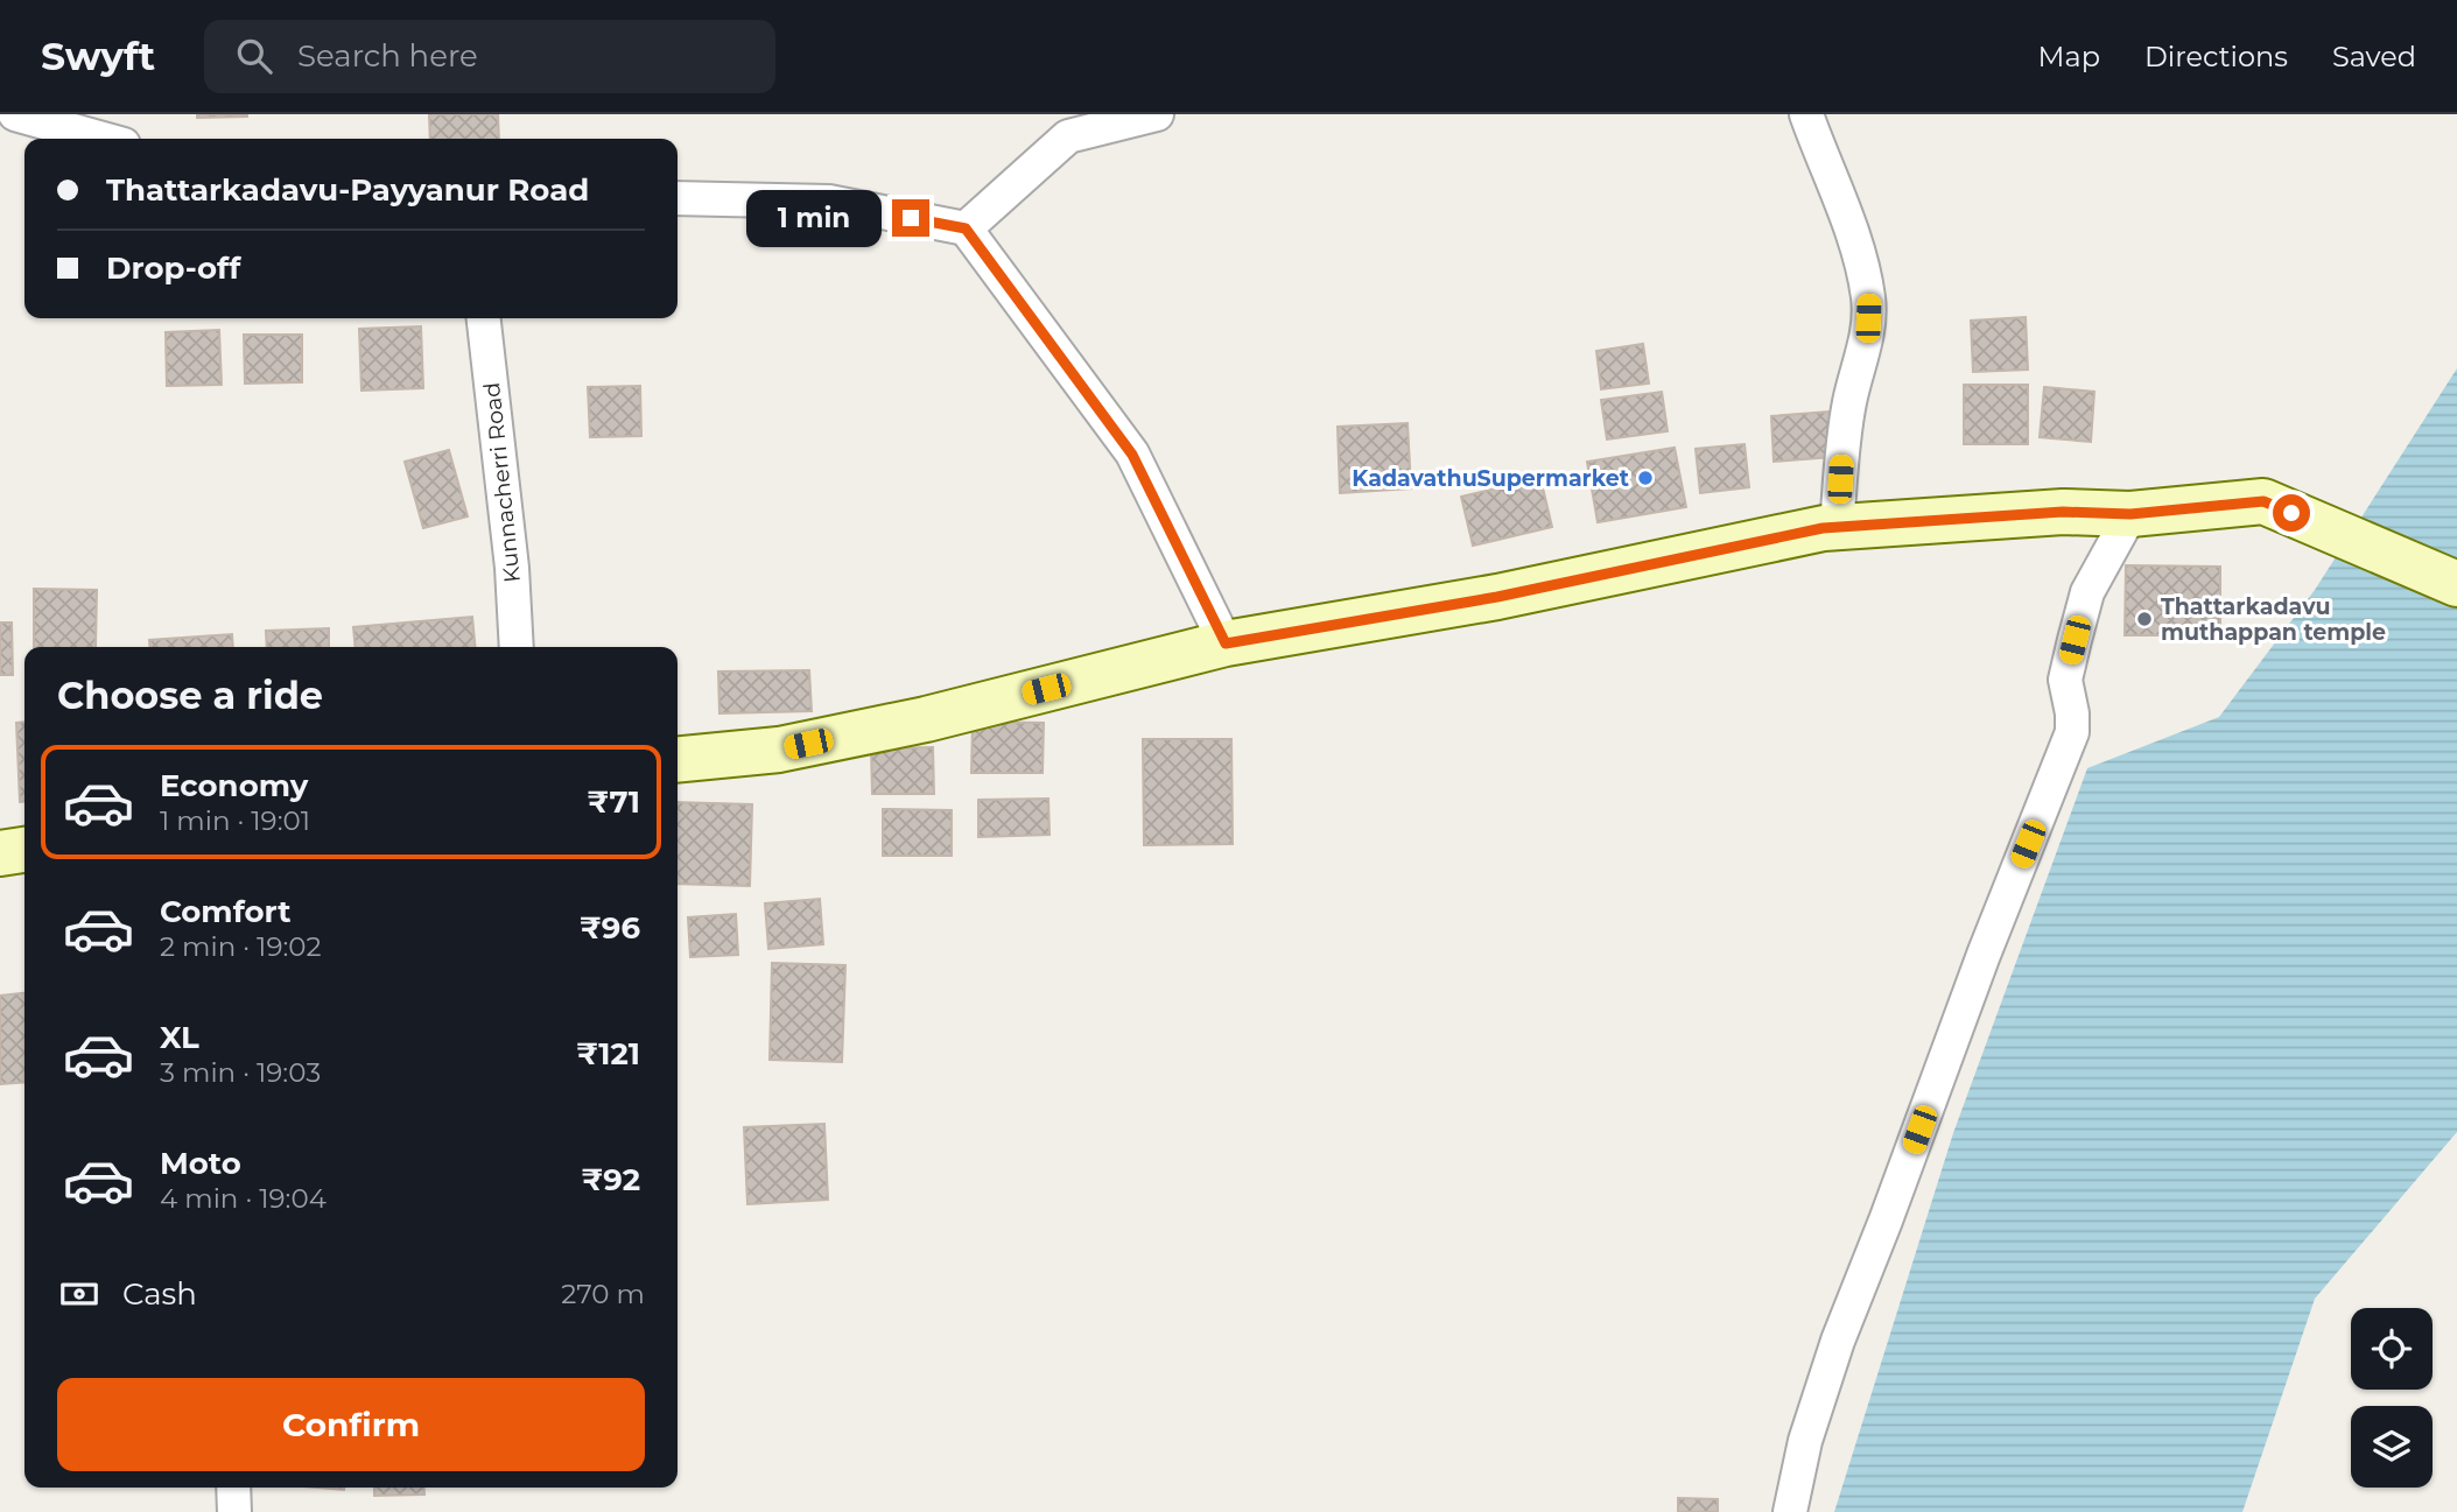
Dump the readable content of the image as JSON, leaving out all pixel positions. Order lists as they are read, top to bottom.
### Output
{
  "streets": {
    "street": ["Kunnacherri Road"]
  },
  "places": ["KadavathuSupermarket", "Thattarkadavu muthappan temple"],
  "page": {
    "header": "Swyft",
    "search": "Search here",
    "nav": ["Map", "Directions", "Saved"],
    "banner": ["Thattarkadavu-Payyanur Road", "Drop-off"],
    "bubble": "1 min",
    "heading": "Choose a ride",
    "list": [
      {
        "name": "Economy",
        "note": "1 min · 19:01",
        "value": "₹71"
      },
      {
        "name": "Comfort",
        "note": "2 min · 19:02",
        "value": "₹96"
      },
      {
        "name": "XL",
        "note": "3 min · 19:03",
        "value": "₹121"
      },
      {
        "name": "Moto",
        "note": "4 min · 19:04",
        "value": "₹92"
      }
    ],
    "pay": ["Cash", "270 m"],
    "buttons": "Confirm"
  }
}
